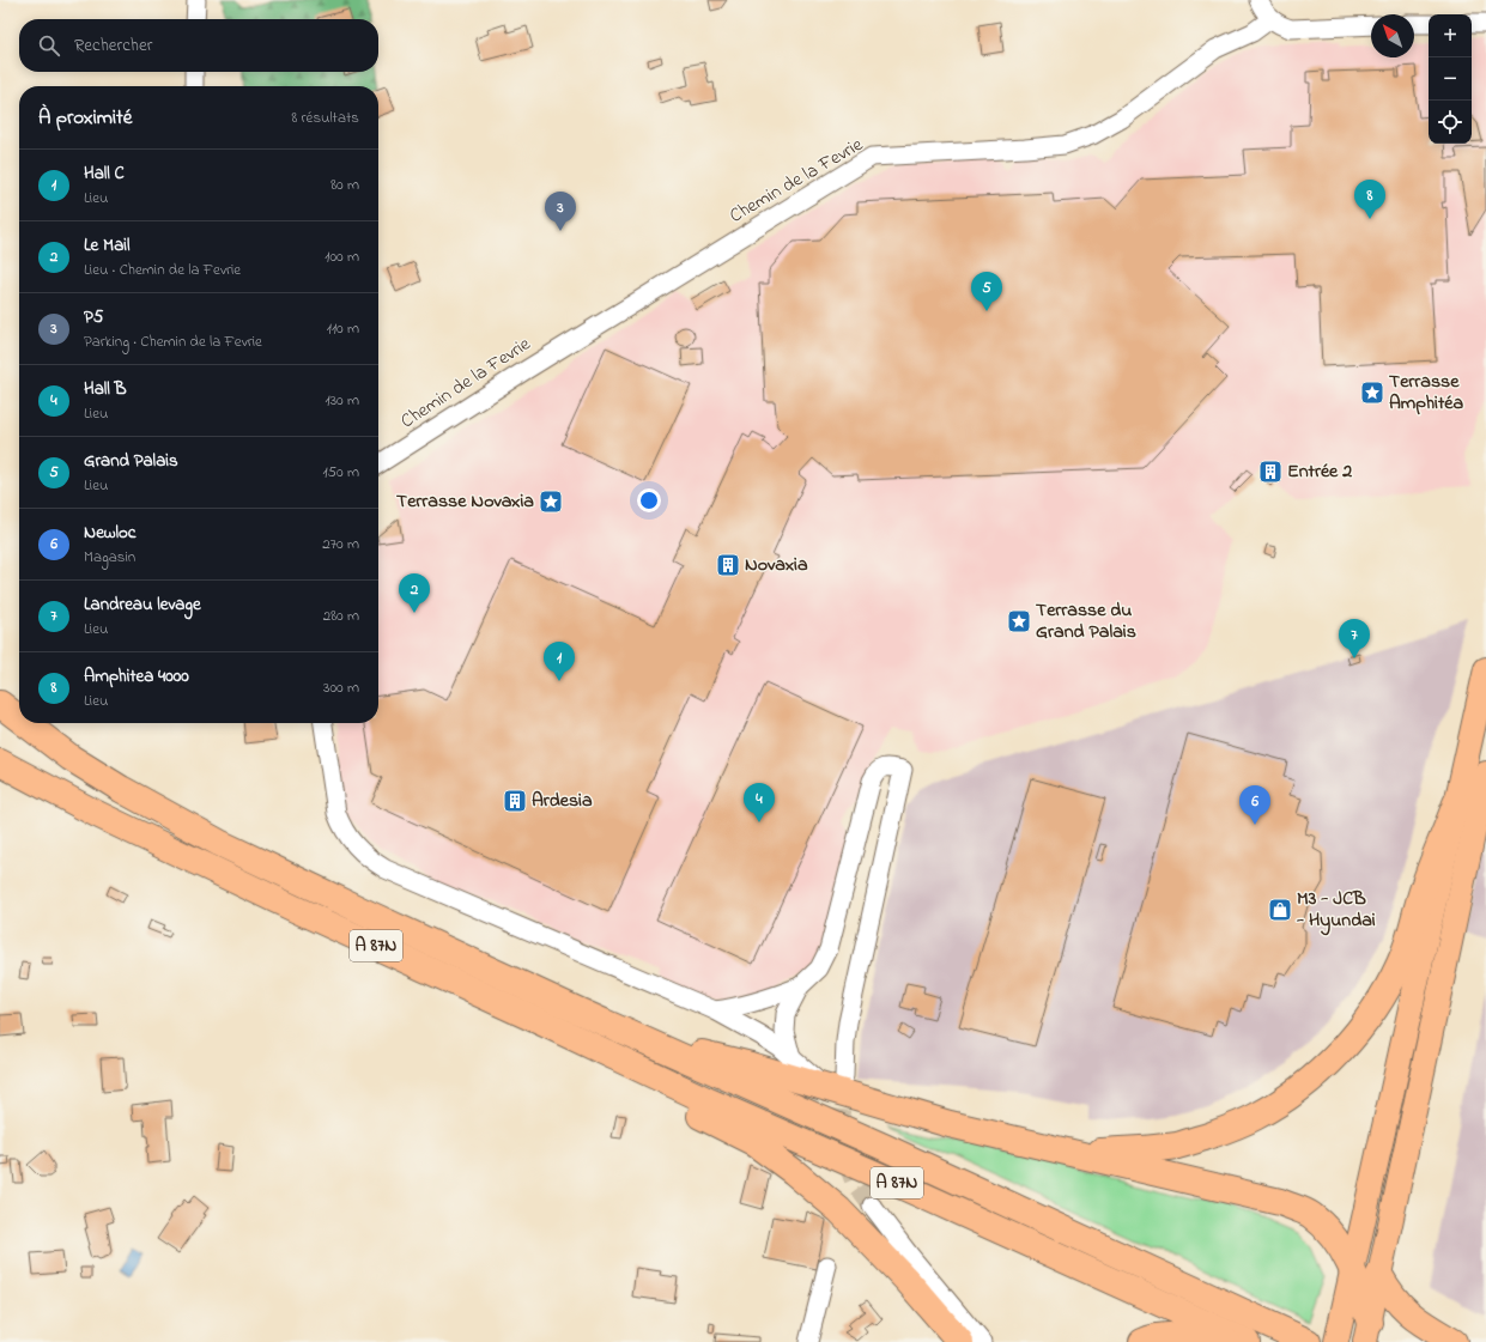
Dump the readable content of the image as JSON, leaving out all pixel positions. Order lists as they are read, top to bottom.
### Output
{
  "streets": {
    "highway": ["A 87N"],
    "street": ["Chemin de la Fevrie"]
  },
  "places": {
    "place": ["Terrasse Amphitéa", "Terrasse Novaxia", "Terrasse du Grand Palais"],
    "building": ["Entrée 2", "Novaxia", "Ardesia"],
    "shop": ["M3 - JCB - Hyundai"]
  },
  "north": "top left",
  "page": {
    "map_buttons": ["+", "−"],
    "search": "Rechercher",
    "heading": ["À proximité", "8 résultats"],
    "list": [
      {
        "mark": "1",
        "name": "Hall C",
        "note": "Lieu",
        "value": "80 m"
      },
      {
        "mark": "2",
        "name": "Le Mail",
        "note": "Lieu · Chemin de la Fevrie",
        "value": "100 m"
      },
      {
        "mark": "3",
        "name": "P5",
        "note": "Parking · Chemin de la Fevrie",
        "value": "110 m"
      },
      {
        "mark": "4",
        "name": "Hall B",
        "note": "Lieu",
        "value": "130 m"
      },
      {
        "mark": "5",
        "name": "Grand Palais",
        "note": "Lieu",
        "value": "150 m"
      },
      {
        "mark": "6",
        "name": "Newloc",
        "note": "Magasin",
        "value": "270 m"
      },
      {
        "mark": "7",
        "name": "Landreau levage",
        "note": "Lieu",
        "value": "280 m"
      },
      {
        "mark": "8",
        "name": "Amphitea 4000",
        "note": "Lieu",
        "value": "300 m"
      }
    ],
    "pins": [
      "8",
      "3",
      "5",
      "2",
      "7",
      "1",
      "4",
      "6"
    ]
  }
}
